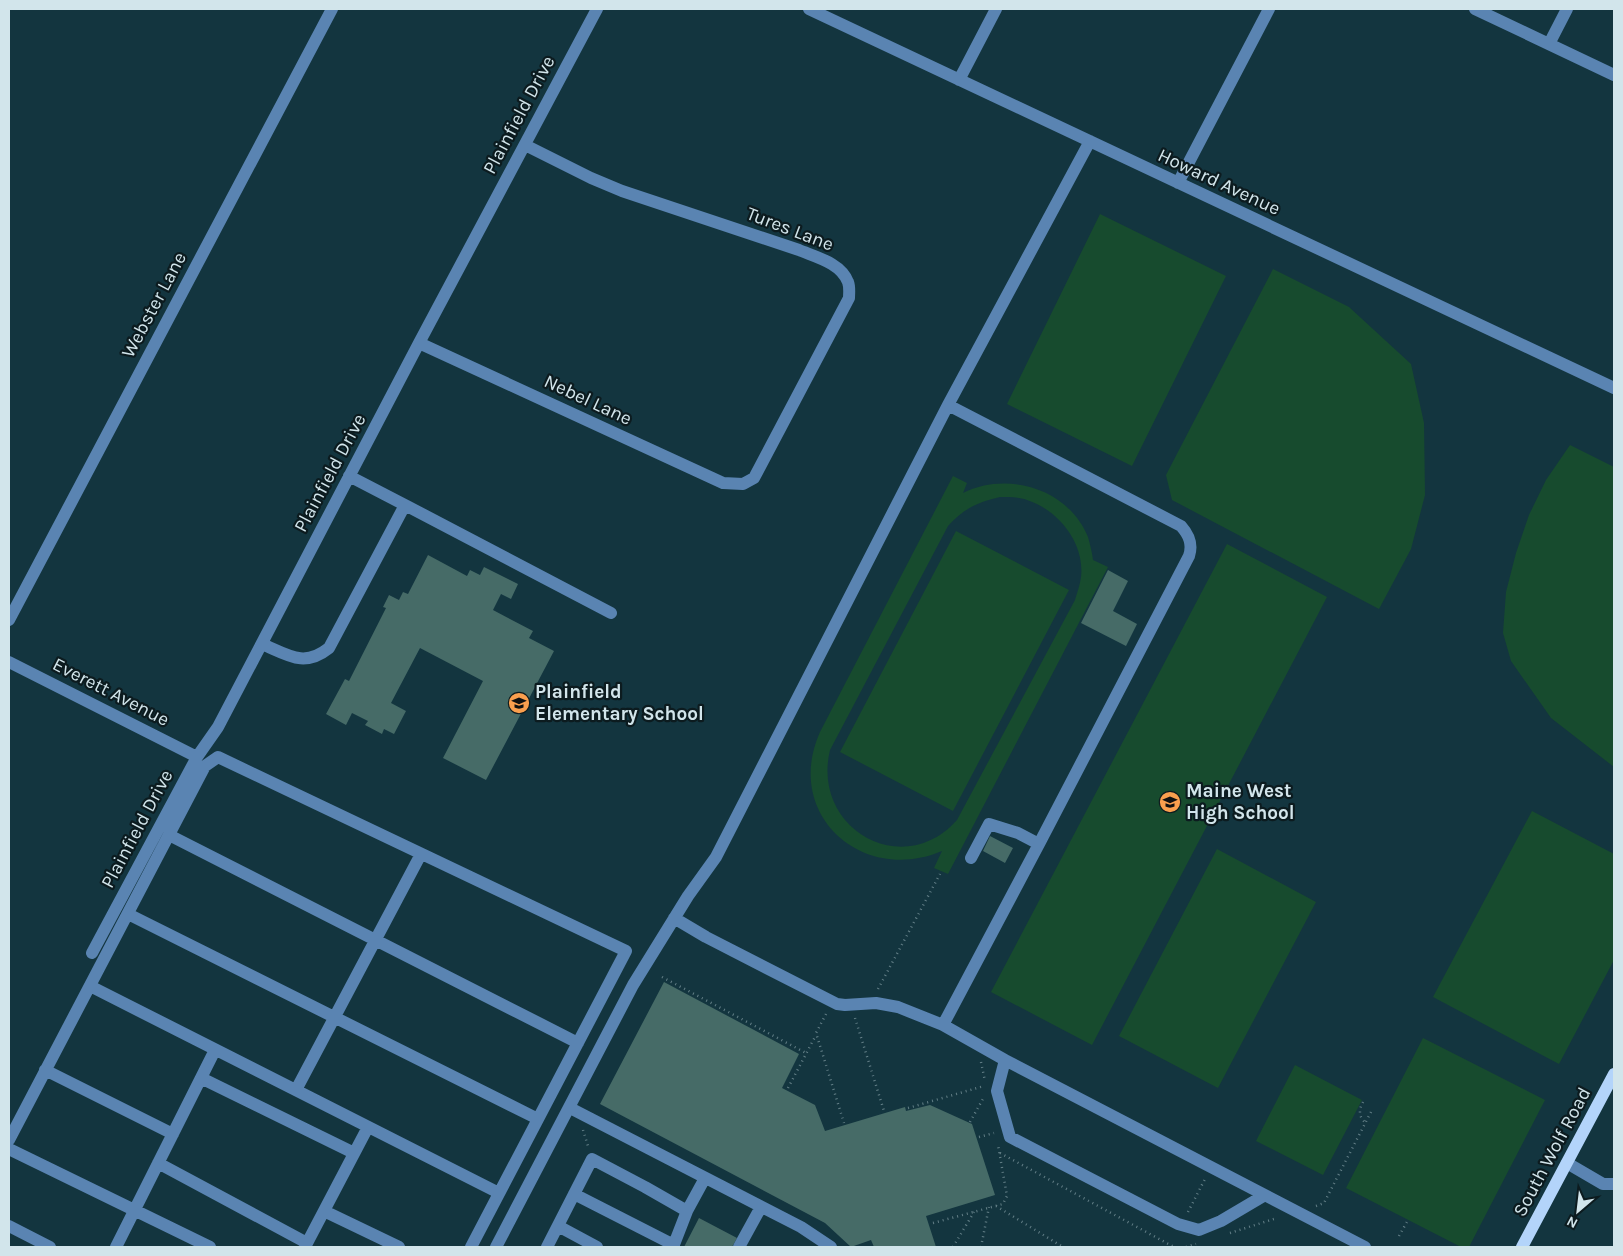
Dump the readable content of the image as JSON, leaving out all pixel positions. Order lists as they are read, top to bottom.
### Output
{
  "streets": {
    "main road": ["South Wolf Road"],
    "street": [
      "Plainfield Drive",
      "Howard Avenue",
      "Tures Lane",
      "Webster Lane",
      "Nebel Lane",
      "Everett Avenue"
    ]
  },
  "crossings": [
    ["Plainfield Drive", "Tures Lane"],
    ["Plainfield Drive", "Nebel Lane"],
    ["Plainfield Drive", "Everett Avenue"],
    ["Tures Lane", "Nebel Lane"]
  ],
  "places": {
    "school or university": ["Plainfield Elementary School", "Maine West High School"]
  },
  "north": "bottom left"
}
